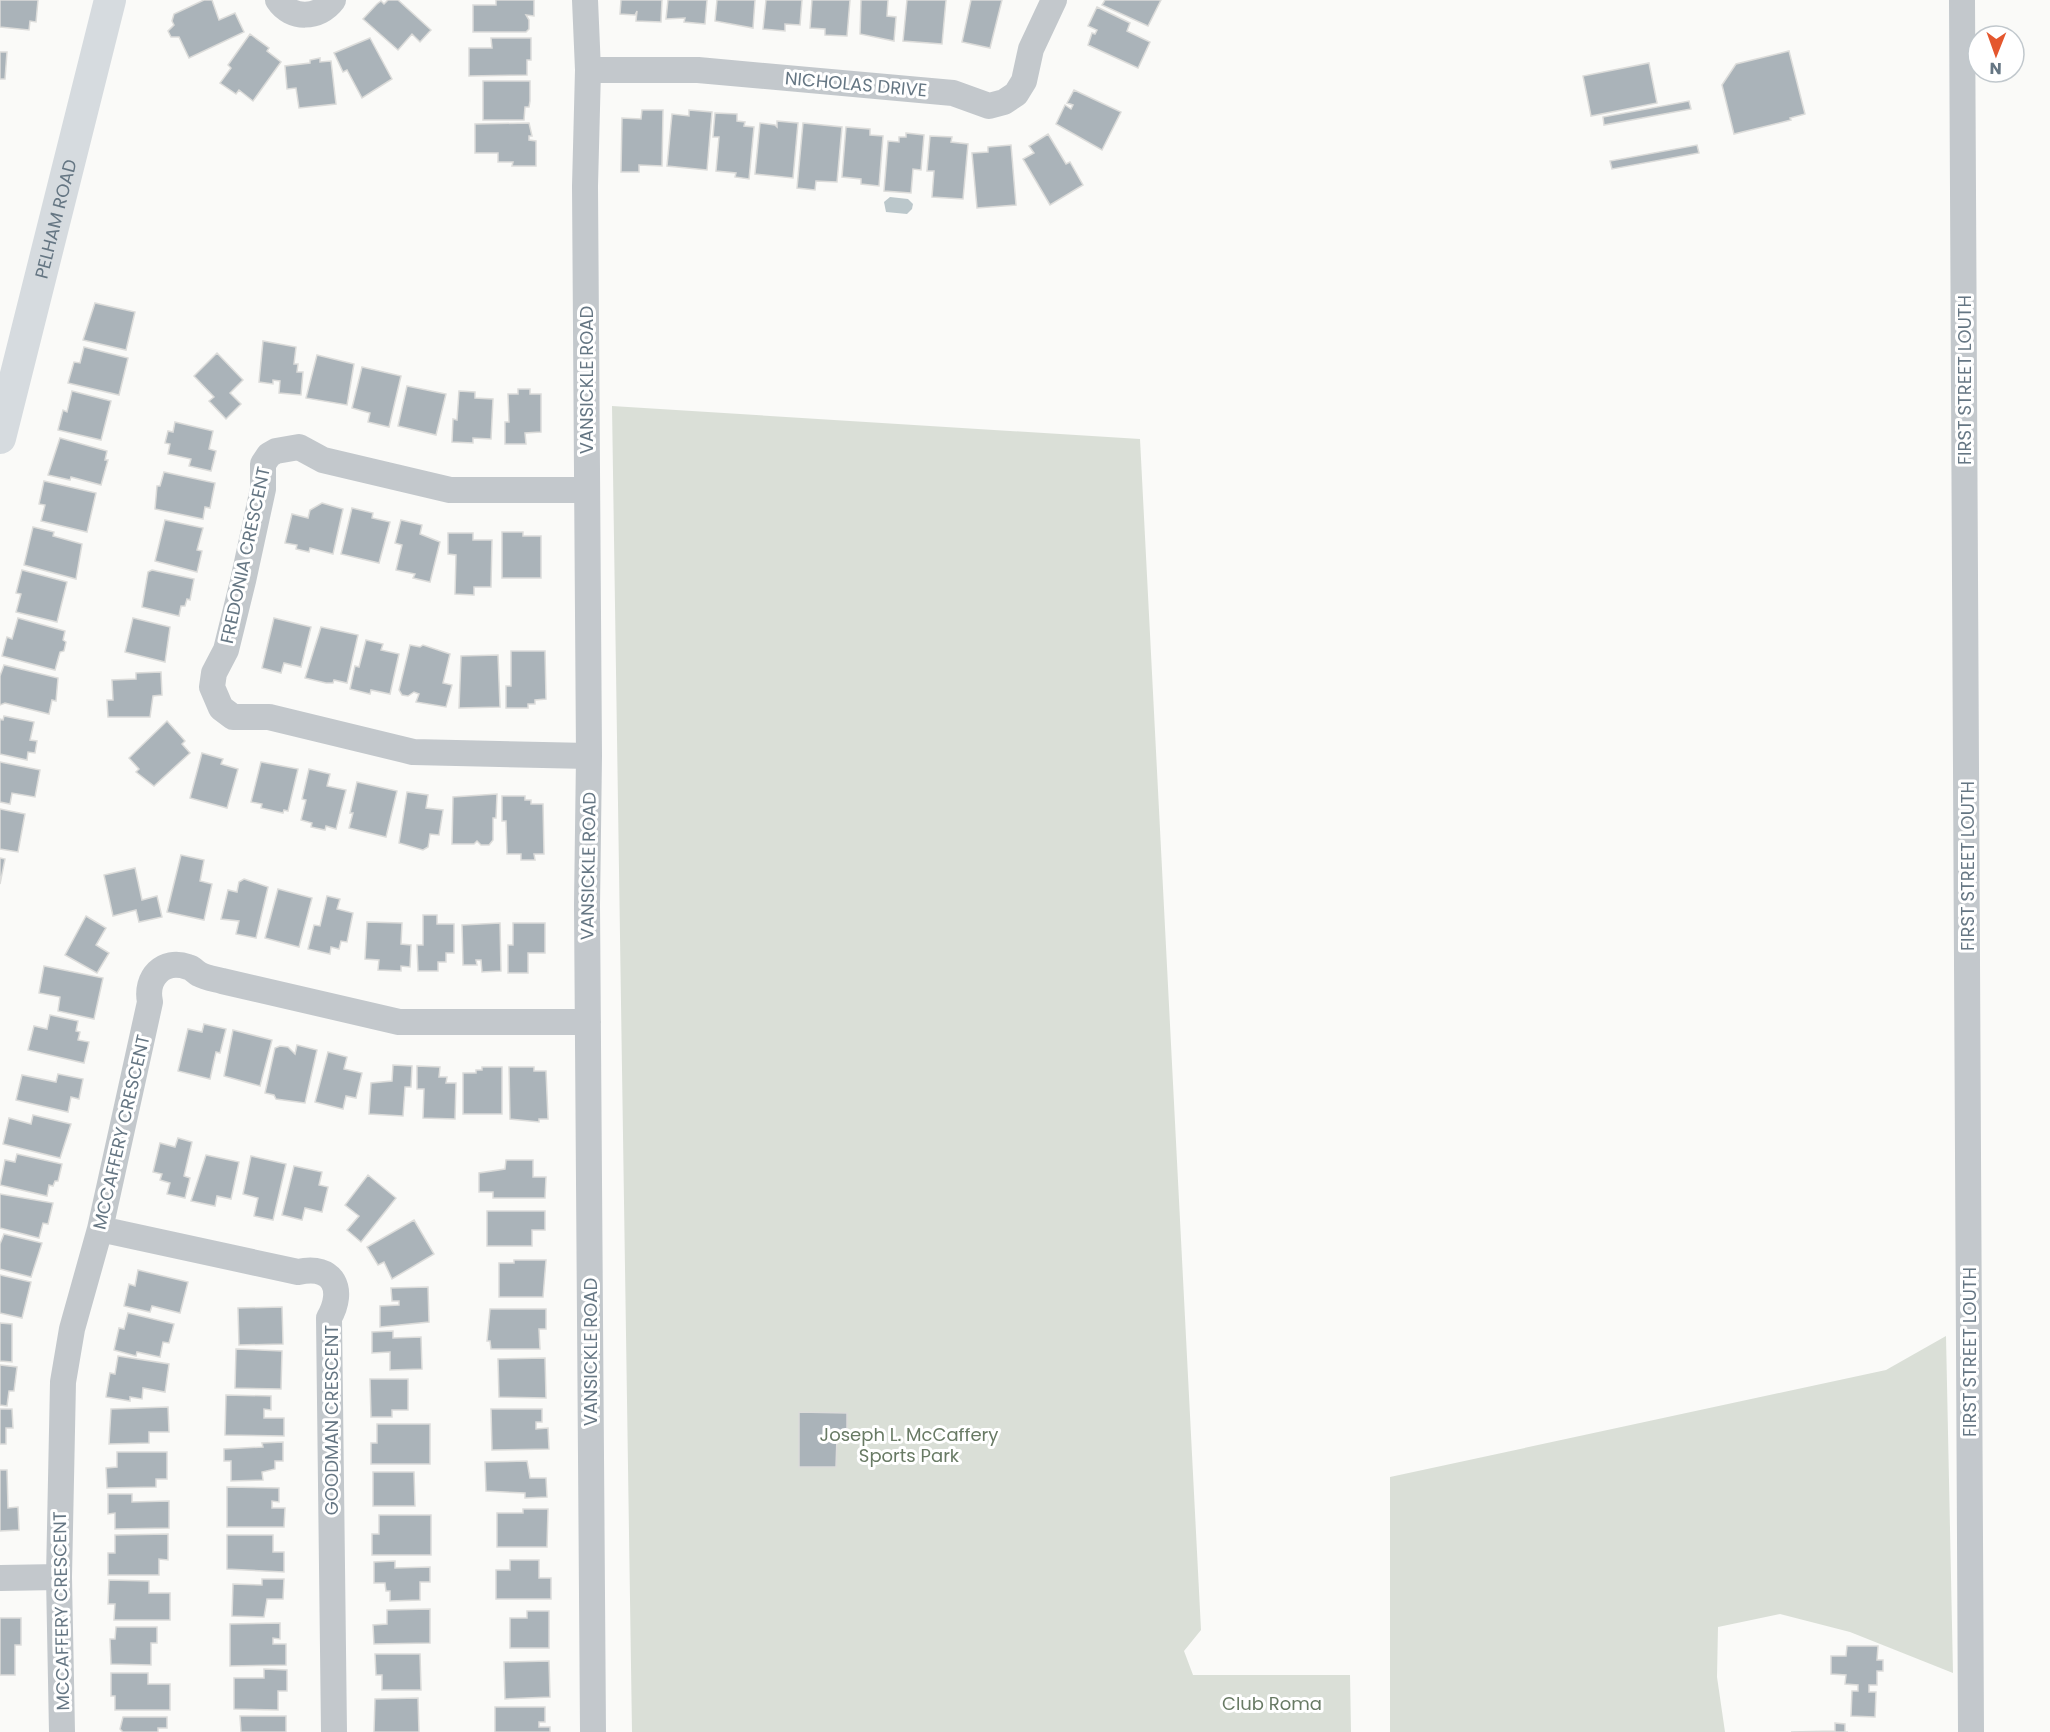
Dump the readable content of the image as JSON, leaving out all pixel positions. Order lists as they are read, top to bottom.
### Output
{
  "streets": {
    "main road": ["PELHAM ROAD"],
    "street": [
      "NICHOLAS DRIVE",
      "VANSICKLE ROAD",
      "FIRST STREET LOUTH",
      "FREDONIA CRESCENT",
      "MCCAFFERY CRESCENT",
      "GOODMAN CRESCENT"
    ]
  },
  "crossings": [
    ["NICHOLAS DRIVE", "VANSICKLE ROAD"],
    ["VANSICKLE ROAD", "FREDONIA CRESCENT"],
    ["VANSICKLE ROAD", "MCCAFFERY CRESCENT"],
    ["MCCAFFERY CRESCENT", "GOODMAN CRESCENT"]
  ],
  "parks": ["Joseph L. McCaffery Sports Park", "Club Roma"],
  "north": "bottom"
}
